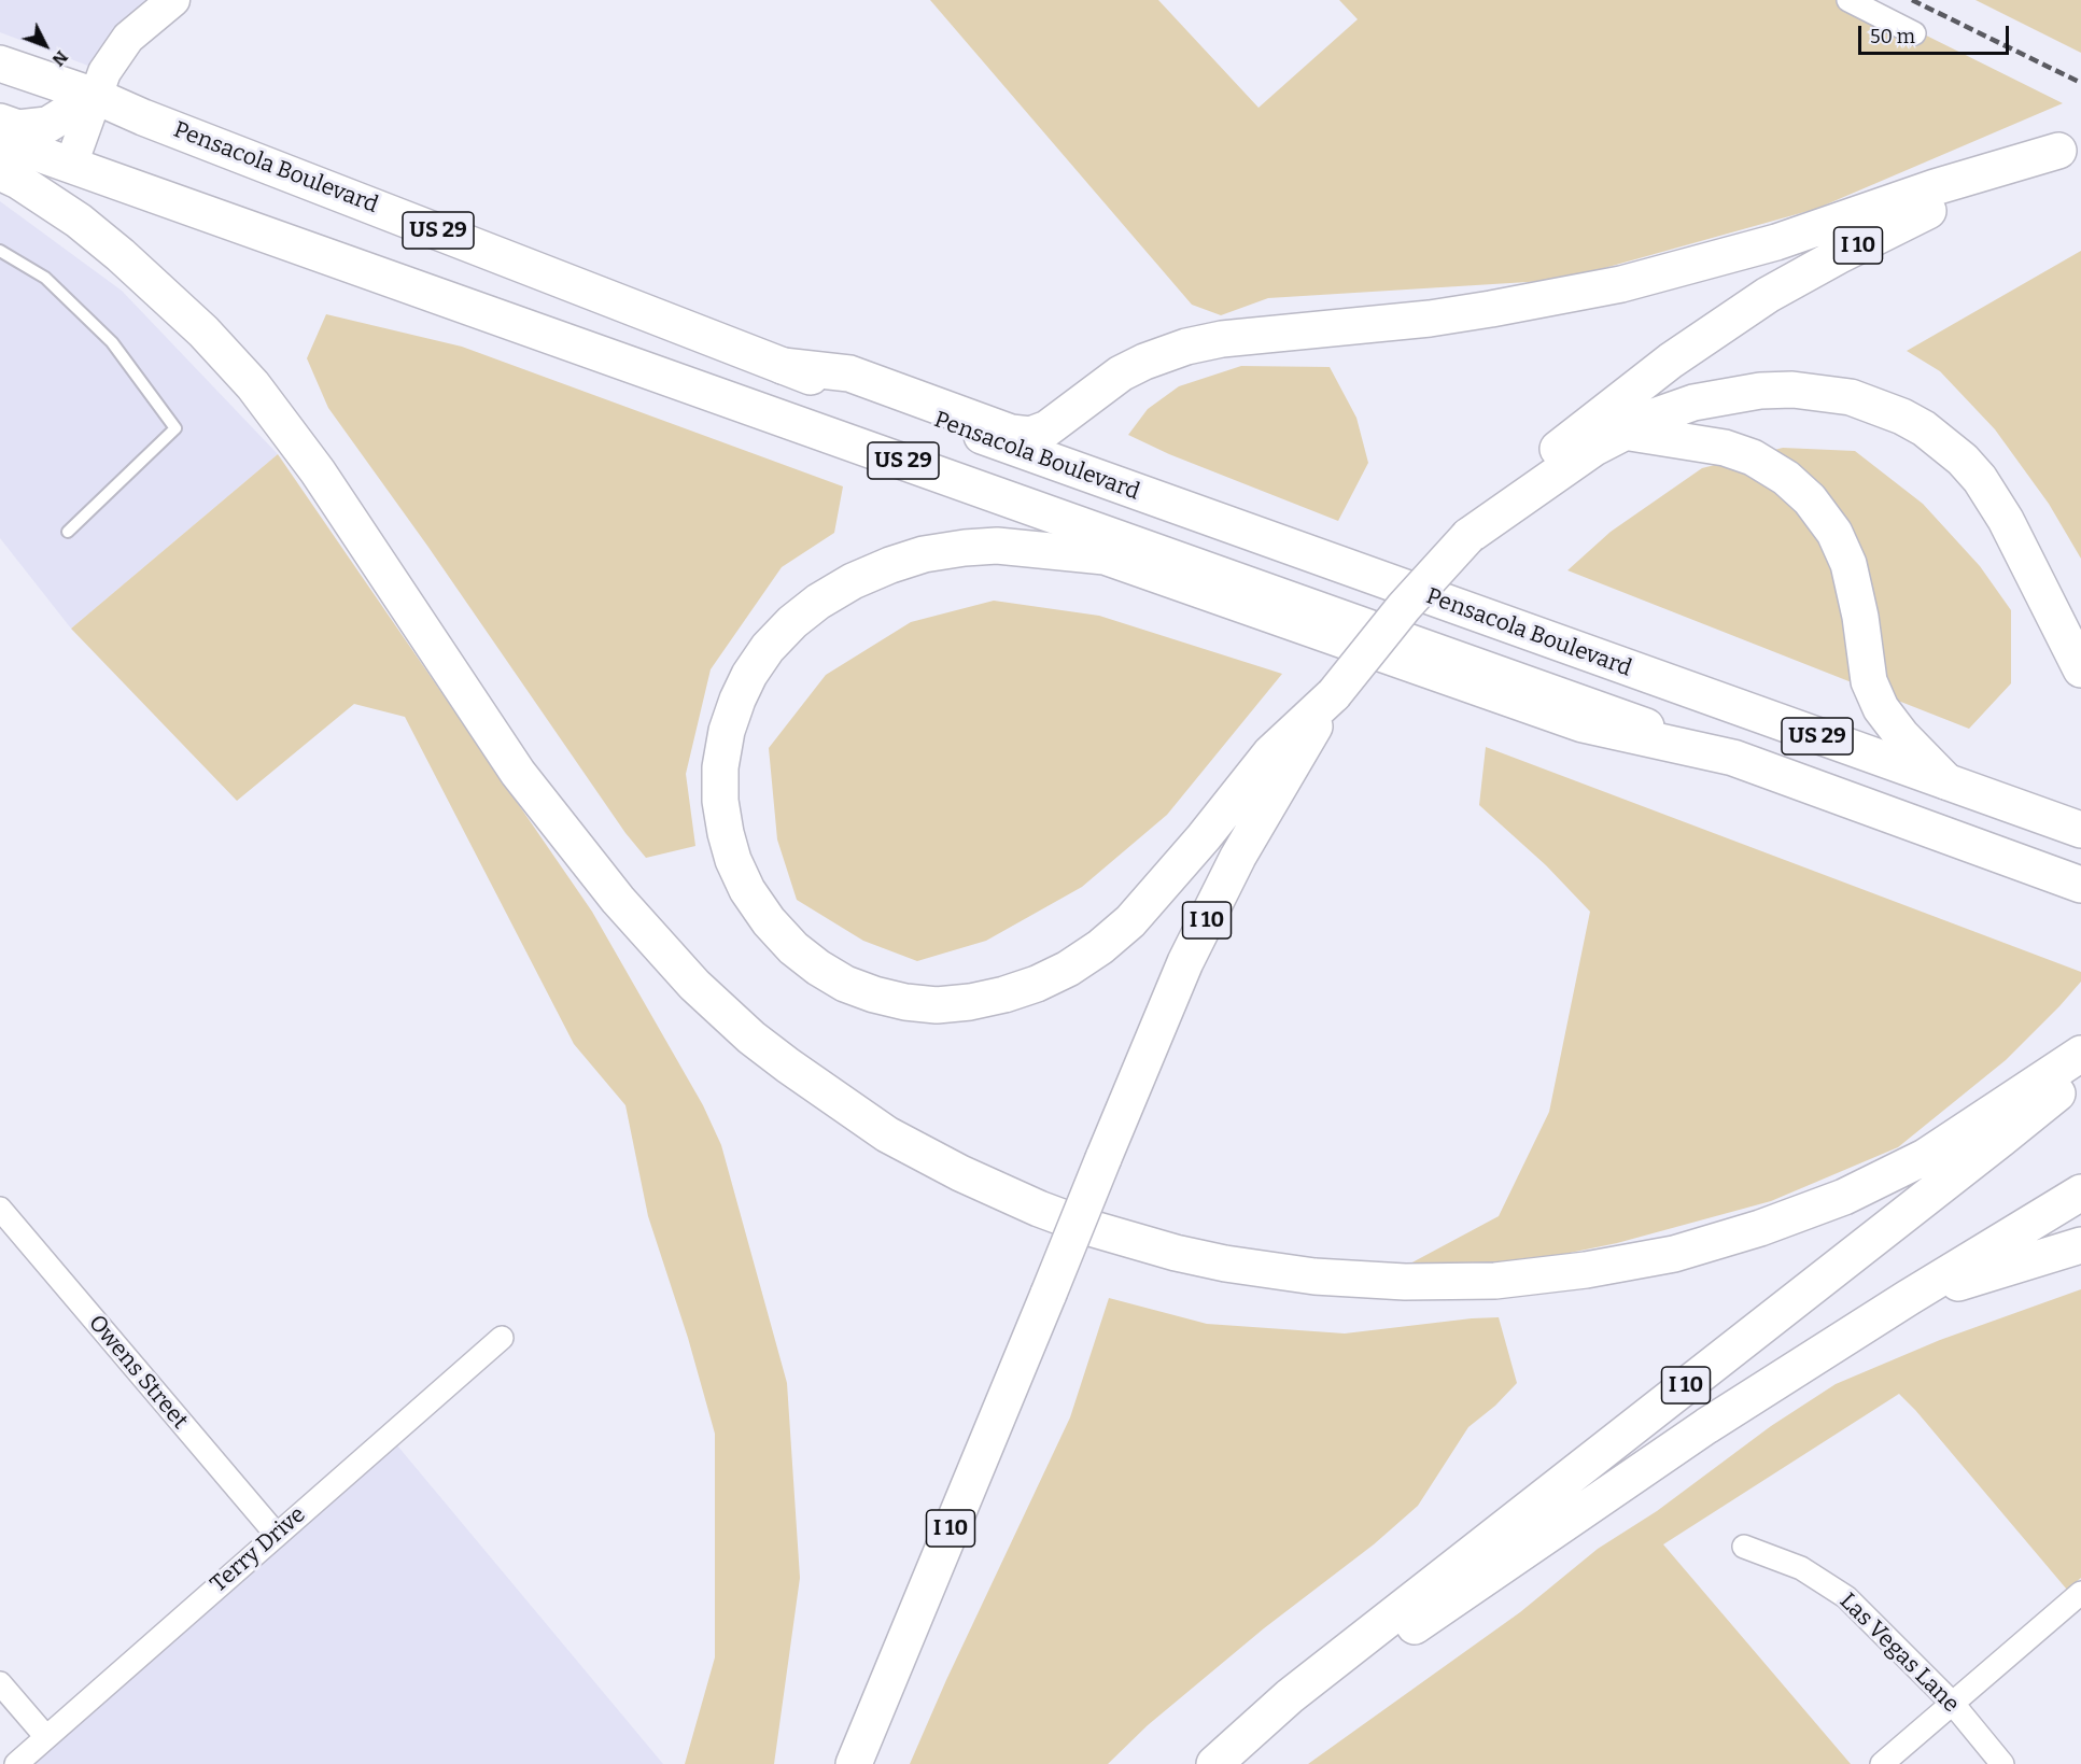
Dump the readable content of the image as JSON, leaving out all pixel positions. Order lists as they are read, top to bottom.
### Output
{
  "streets": {
    "main road": ["Pensacola Boulevard", "US 29", "I 10"],
    "street": ["Owens Street", "Terry Drive", "Las Vegas Lane"]
  },
  "crossings": [
    ["Owens Street", "Terry Drive"]
  ],
  "scale_bar": "50 m",
  "north": "bottom right"
}
